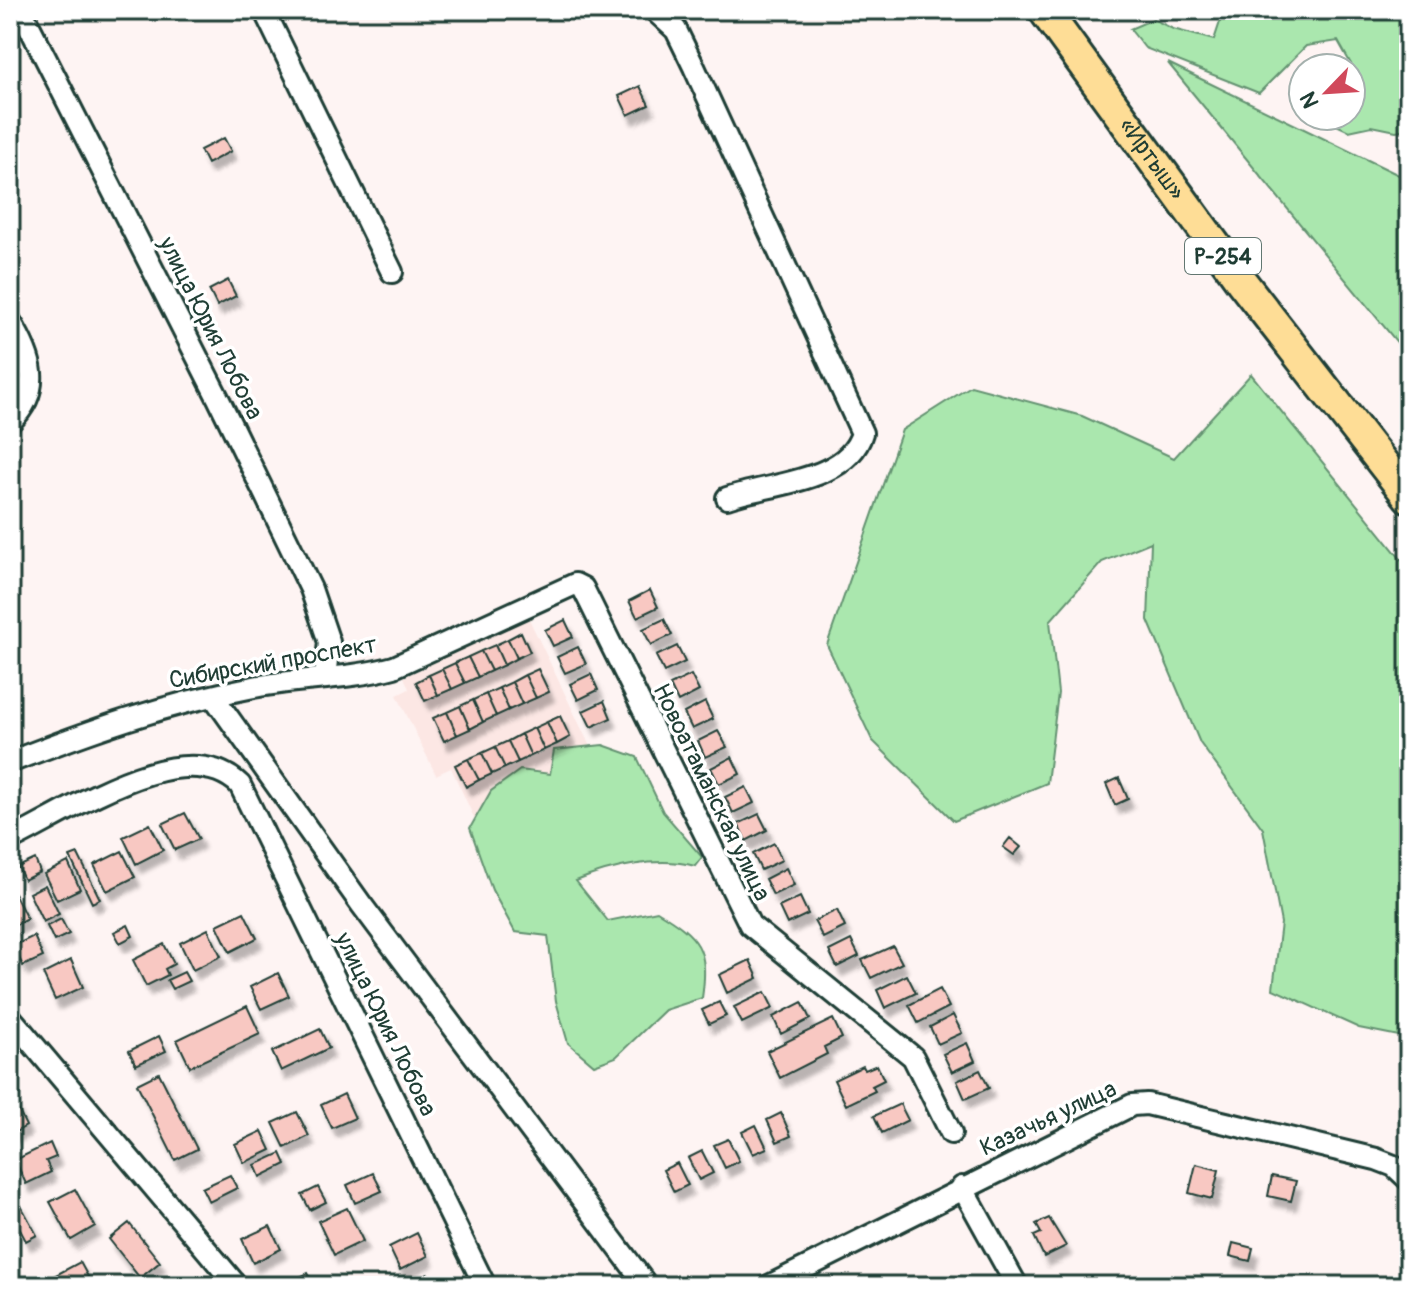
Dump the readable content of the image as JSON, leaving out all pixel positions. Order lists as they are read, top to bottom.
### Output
{
  "streets": {
    "highway": ["«Иртыш»", "Р-254"],
    "street": [
      "улица Юрия Лобова",
      "Сибирский проспект",
      "Новоатаманская улица",
      "Казачья улица"
    ]
  },
  "crossings": [
    ["улица Юрия Лобова", "Сибирский проспект"],
    ["Сибирский проспект", "Новоатаманская улица"]
  ],
  "north": "bottom left"
}
